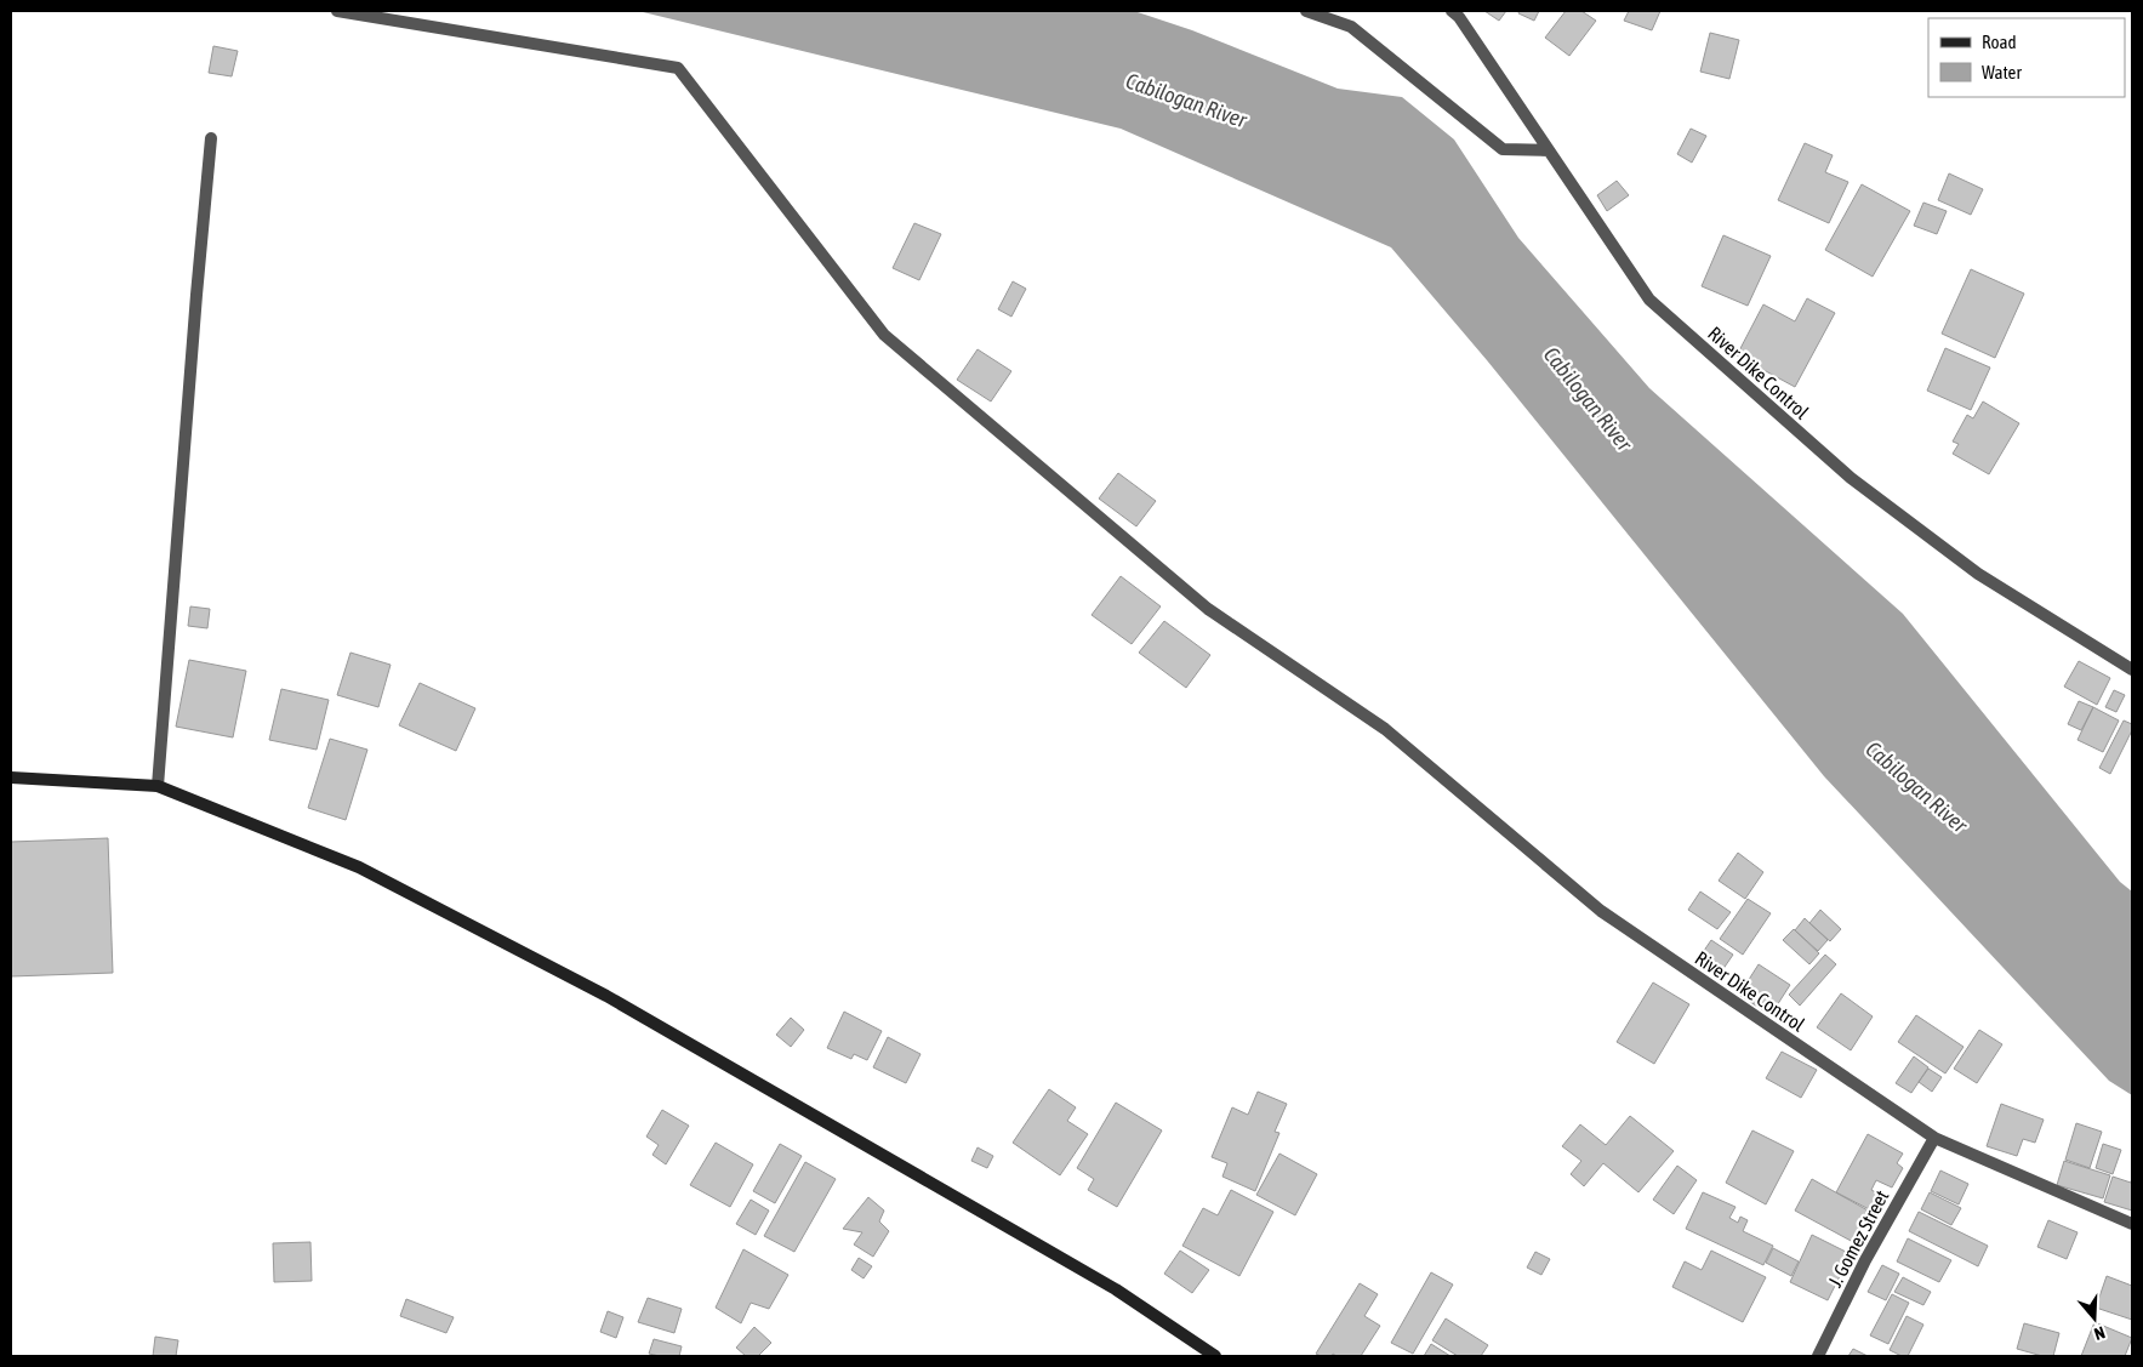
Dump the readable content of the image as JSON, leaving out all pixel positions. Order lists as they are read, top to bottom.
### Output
{
  "streets": {
    "street": ["River Dike Control", "J. Gomez Street"]
  },
  "crossings": [
    ["River Dike Control", "J. Gomez Street"]
  ],
  "water": ["Cabilogan River"],
  "legend": ["Road", "Water"],
  "north": "bottom"
}
